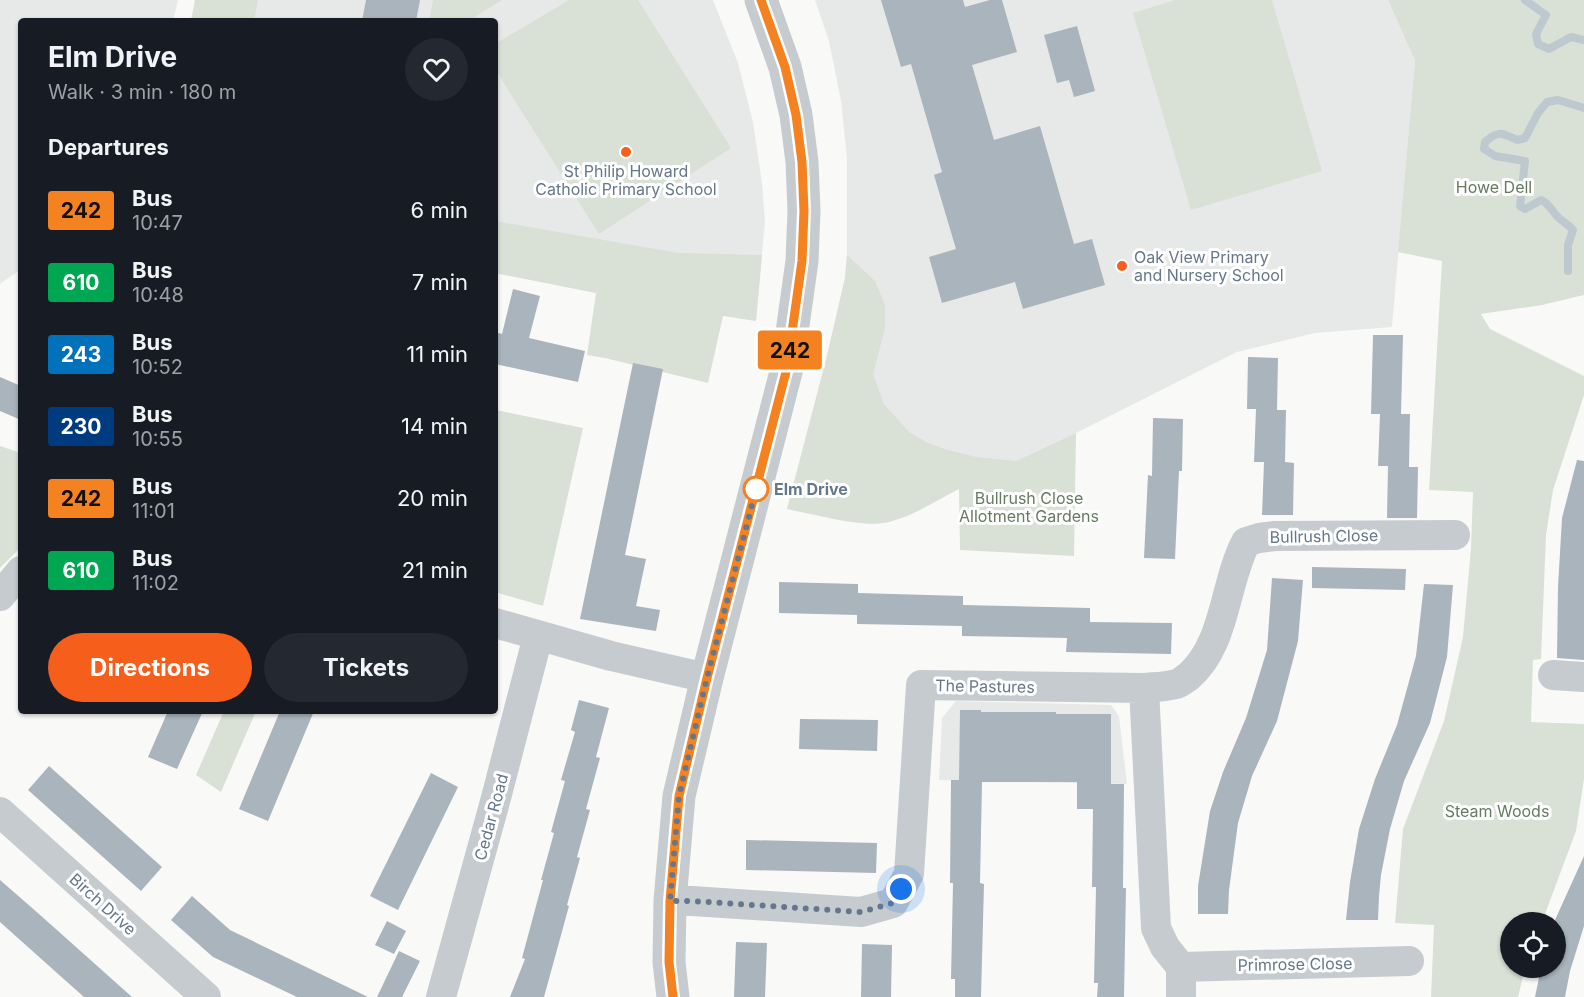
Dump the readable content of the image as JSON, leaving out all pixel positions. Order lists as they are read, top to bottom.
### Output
{
  "streets": {
    "street": [
      "Bullrush Close",
      "The Pastures",
      "Cedar Road",
      "Birch Drive",
      "Primrose Close"
    ]
  },
  "crossings": [
    ["Bullrush Close", "The Pastures"]
  ],
  "parks": ["Howe Dell", "Bullrush Close Allotment Gardens", "Steam Woods"],
  "places": ["St Philip Howard Catholic Primary School", "Oak View Primary and Nursery School", "Elm Drive"],
  "lines": ["bus line 242"],
  "page": {
    "on_map": "242",
    "heading": [
      ["Elm Drive", "Walk · 3 min · 180 m"],
      "Departures"
    ],
    "list": [
      {
        "mark": "242",
        "name": "Bus",
        "note": "10:47",
        "value": "6 min"
      },
      {
        "mark": "610",
        "name": "Bus",
        "note": "10:48",
        "value": "7 min"
      },
      {
        "mark": "243",
        "name": "Bus",
        "note": "10:52",
        "value": "11 min"
      },
      {
        "mark": "230",
        "name": "Bus",
        "note": "10:55",
        "value": "14 min"
      },
      {
        "mark": "242",
        "name": "Bus",
        "note": "11:01",
        "value": "20 min"
      },
      {
        "mark": "610",
        "name": "Bus",
        "note": "11:02",
        "value": "21 min"
      }
    ],
    "buttons": ["Directions", "Tickets"]
  }
}
